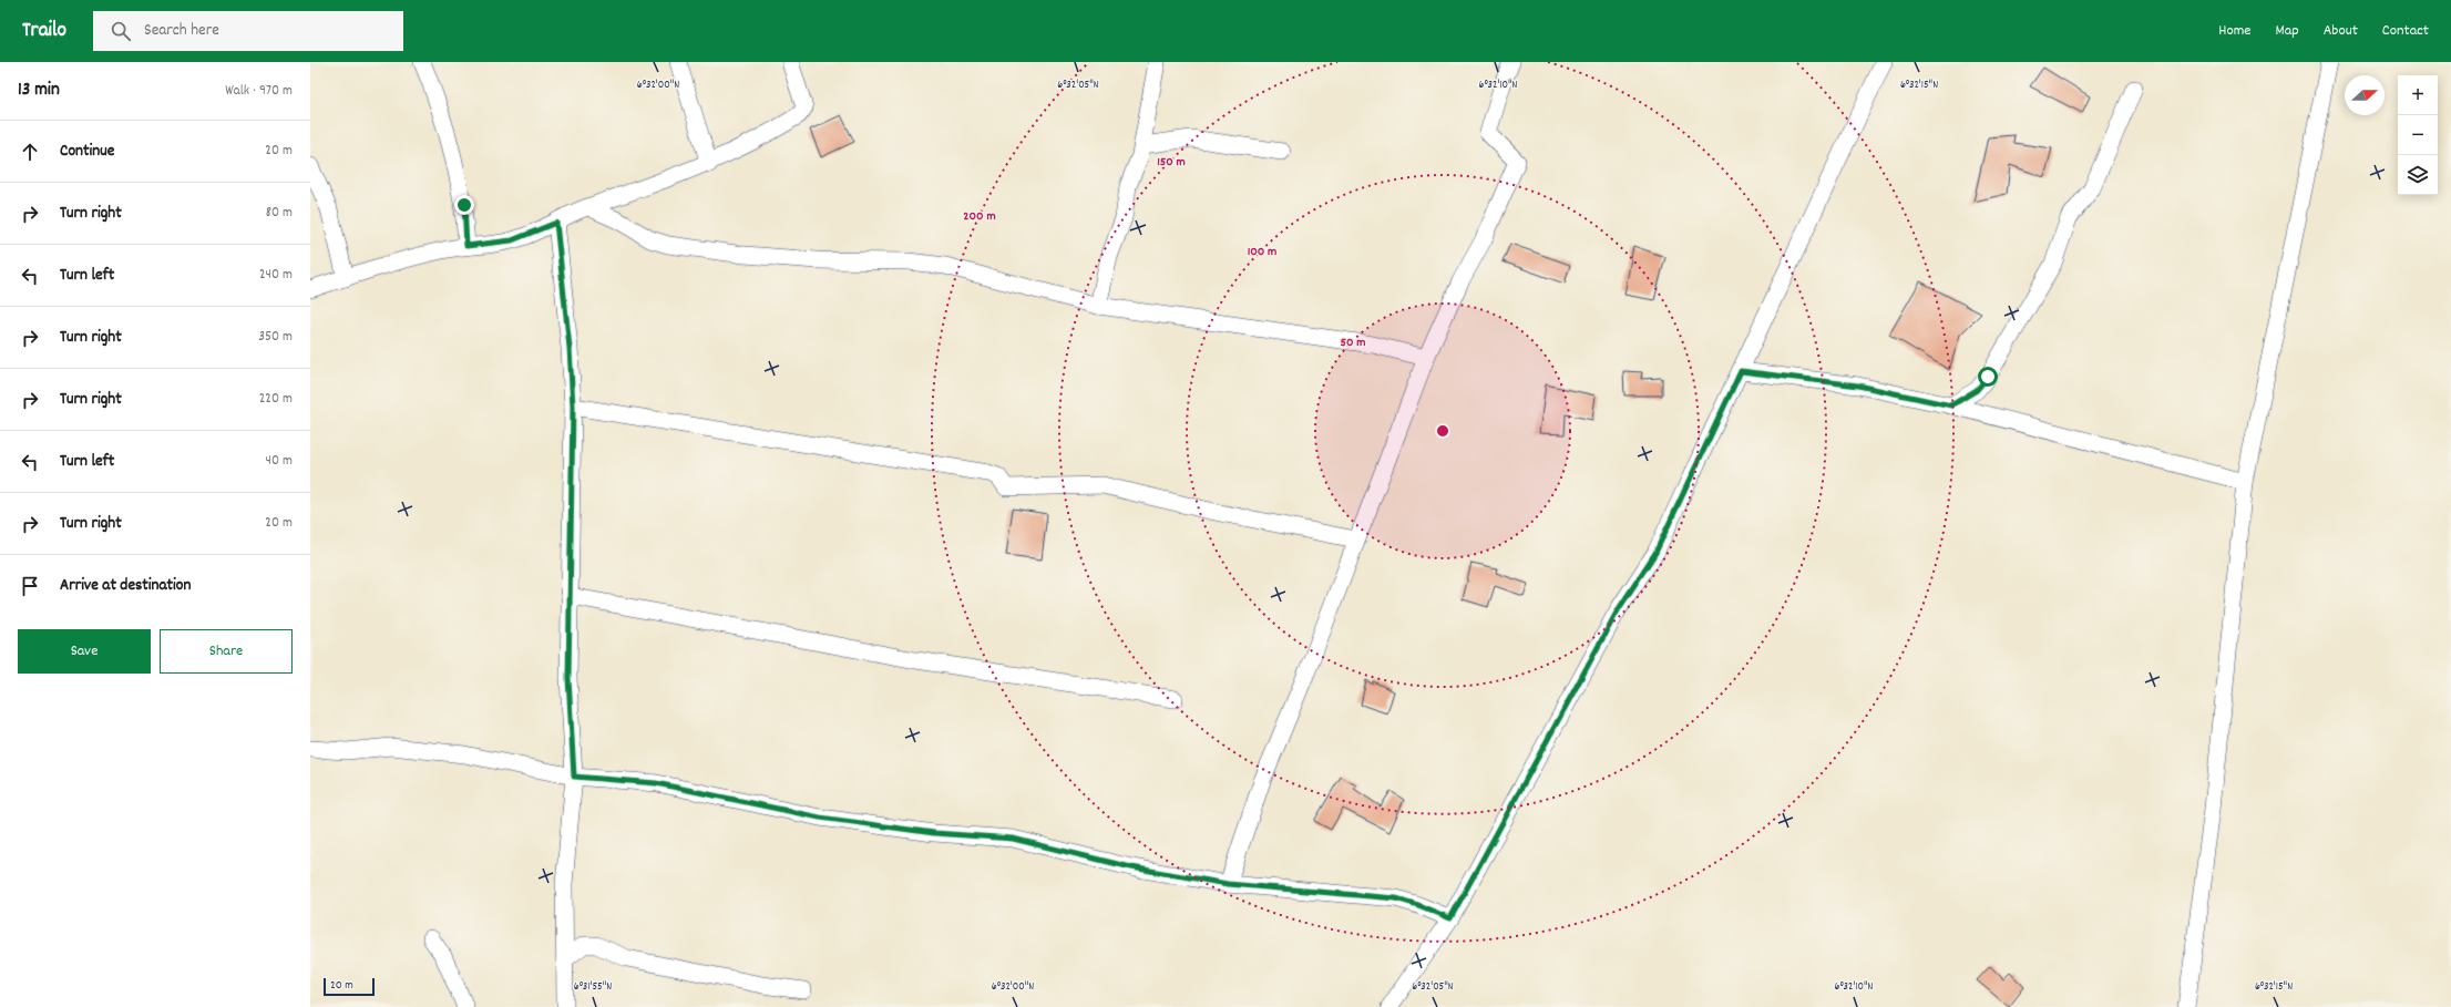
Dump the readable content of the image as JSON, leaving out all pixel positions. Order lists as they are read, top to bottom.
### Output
{
  "scale_bar": "20 m",
  "north": "right",
  "page": {
    "header": "Trailo",
    "search": "Search here",
    "nav": [
      "Home",
      "Map",
      "About",
      "Contact"
    ],
    "heading": ["13 min", "Walk · 970 m"],
    "map_buttons": ["+", "−"],
    "list": [
      ["Continue", "20 m"],
      ["Turn right", "80 m"],
      ["Turn left", "240 m"],
      ["Turn right", "350 m"],
      ["Turn right", "220 m"],
      ["Turn left", "40 m"],
      ["Turn right", "20 m"],
      "Arrive at destination"
    ],
    "buttons": ["Save", "Share"],
    "scale": "20 m"
  },
  "coordinates": [
    "6°32'10\"N",
    "6°32'15\"N",
    "6°32'00\"N",
    "6°32'05\"N",
    "6°31'55\"N"
  ],
  "rings": [
    "150 m",
    "200 m",
    "100 m",
    "50 m"
  ]
}
